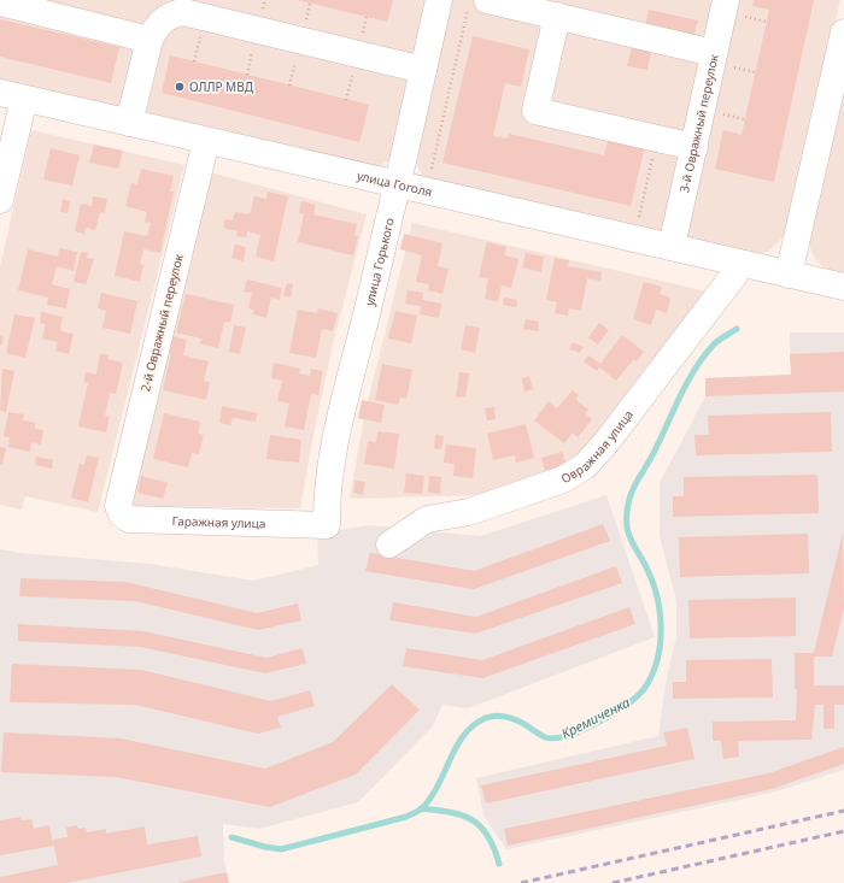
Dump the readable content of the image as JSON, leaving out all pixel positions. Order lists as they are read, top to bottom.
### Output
{
  "streets": {
    "street": [
      "3-й Овражный переулок",
      "улица Гоголя",
      "улица Горького",
      "2-й Овражный переулок",
      "Овражная улица",
      "Гаражная улица"
    ]
  },
  "crossings": [
    ["3-й Овражный переулок", "улица Гоголя"],
    ["улица Гоголя", "улица Горького"],
    ["улица Гоголя", "2-й Овражный переулок"],
    ["улица Гоголя", "Овражная улица"],
    ["улица Горького", "Гаражная улица"],
    ["2-й Овражный переулок", "Гаражная улица"]
  ],
  "water": ["Кремиченка"],
  "places": ["ОЛЛР МВД"]
}
